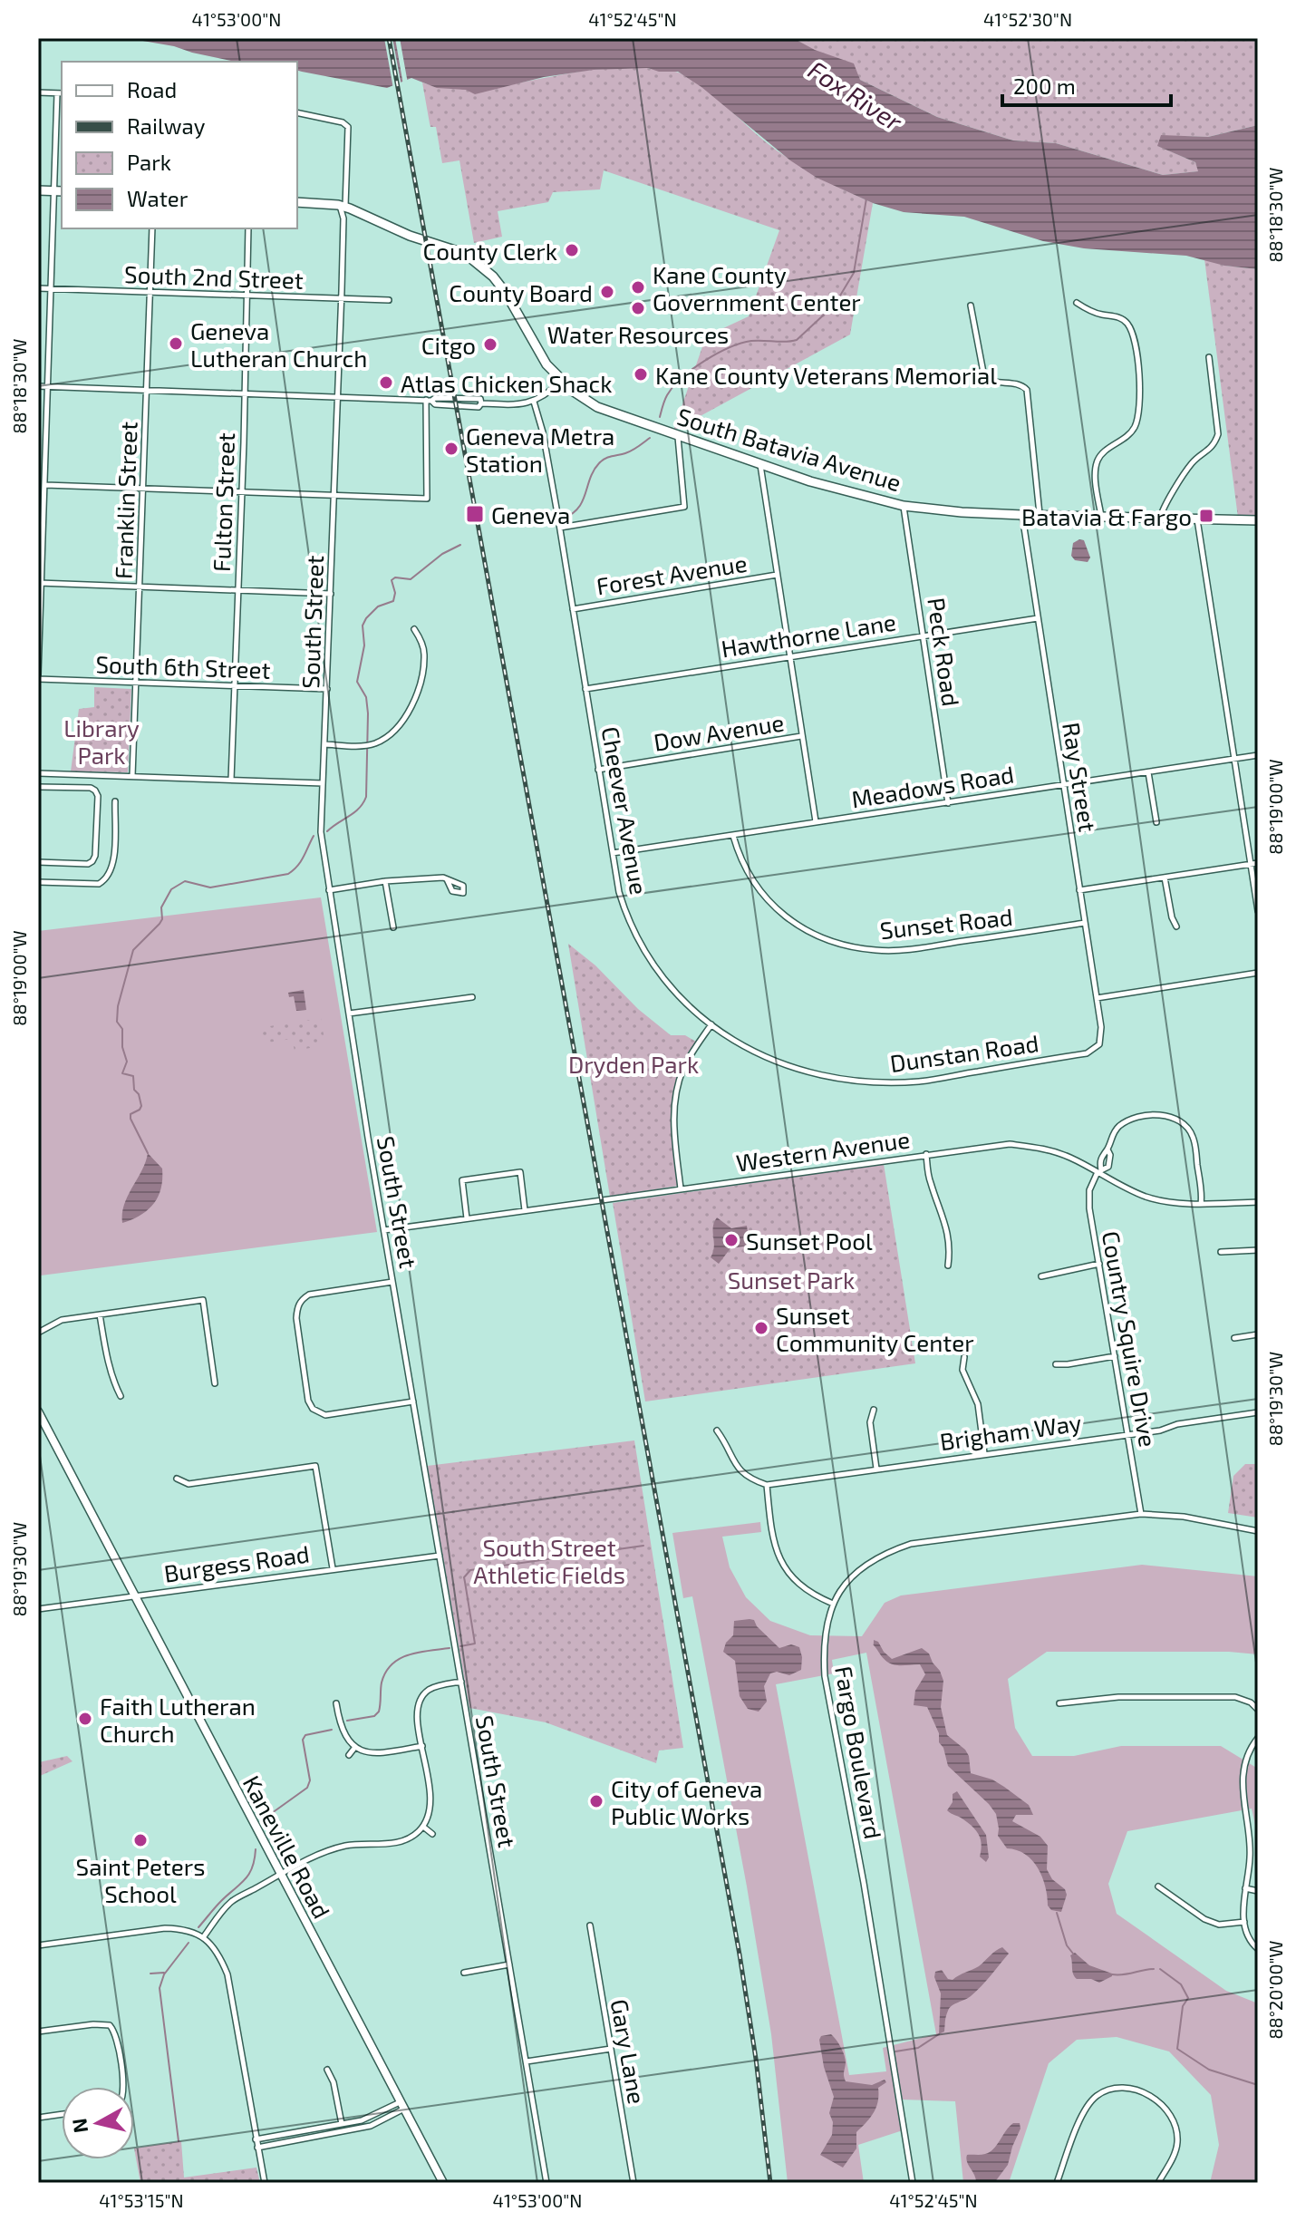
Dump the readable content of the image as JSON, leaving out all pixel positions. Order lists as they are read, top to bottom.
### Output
{
  "streets": {
    "main road": ["South Batavia Avenue", "Kaneville Road"],
    "street": [
      "South 2nd Street",
      "Franklin Street",
      "Fulton Street",
      "Forest Avenue",
      "South Street",
      "Hawthorne Lane",
      "Peck Road",
      "South 6th Street",
      "Dow Avenue",
      "Ray Street",
      "Meadows Road",
      "Cheever Avenue",
      "Sunset Road",
      "Dunstan Road",
      "Western Avenue",
      "Country Squire Drive",
      "Brigham Way",
      "Burgess Road",
      "Fargo Boulevard",
      "Gary Lane"
    ]
  },
  "crossings": [
    ["South 2nd Street", "Franklin Street"],
    ["South 2nd Street", "Fulton Street"],
    ["South 2nd Street", "South Street"],
    ["South Batavia Avenue", "South Street"],
    ["South Batavia Avenue", "Peck Road"],
    ["South Batavia Avenue", "Ray Street"],
    ["Franklin Street", "South 6th Street"],
    ["Fulton Street", "South 6th Street"],
    ["Forest Avenue", "Cheever Avenue"],
    ["South Street", "South 6th Street"],
    ["South Street", "Western Avenue"],
    ["South Street", "Burgess Road"],
    ["Hawthorne Lane", "Peck Road"],
    ["Hawthorne Lane", "Ray Street"],
    ["Hawthorne Lane", "Cheever Avenue"],
    ["Peck Road", "Meadows Road"],
    ["Dow Avenue", "Cheever Avenue"],
    ["Ray Street", "Meadows Road"],
    ["Ray Street", "Sunset Road"],
    ["Ray Street", "Dunstan Road"],
    ["Meadows Road", "Cheever Avenue"],
    ["Meadows Road", "Sunset Road"],
    ["Cheever Avenue", "Dunstan Road"],
    ["Western Avenue", "Country Squire Drive"],
    ["Country Squire Drive", "Brigham Way"],
    ["Country Squire Drive", "Fargo Boulevard"],
    ["Burgess Road", "Kaneville Road"]
  ],
  "water": ["Fox River"],
  "parks": [
    "Library Park",
    "Dryden Park",
    "Sunset Park",
    "South Street Athletic Fields"
  ],
  "places": {
    "other": [
      "County Clerk",
      "Kane County Government Center",
      "County Board",
      "Water Resources",
      "Geneva Lutheran Church",
      "Citgo",
      "Kane County Veterans Memorial",
      "Atlas Chicken Shack",
      "Geneva Metra Station",
      "Sunset Pool",
      "Sunset Community Center",
      "Faith Lutheran Church",
      "City of Geneva Public Works",
      "Saint Peters School"
    ],
    "transit": ["Geneva", "Batavia & Fargo"]
  },
  "legend": [
    "Road",
    "Railway",
    "Park",
    "Water"
  ],
  "scale_bar": "200 m",
  "north": "left",
  "coordinates": [
    "41°53'00\"N",
    "41°52'45\"N",
    "41°52'30\"N",
    "88°18'30\"W",
    "88°19'00\"W",
    "88°19'30\"W",
    "88°20'00\"W",
    "41°53'15\"N"
  ]
}
